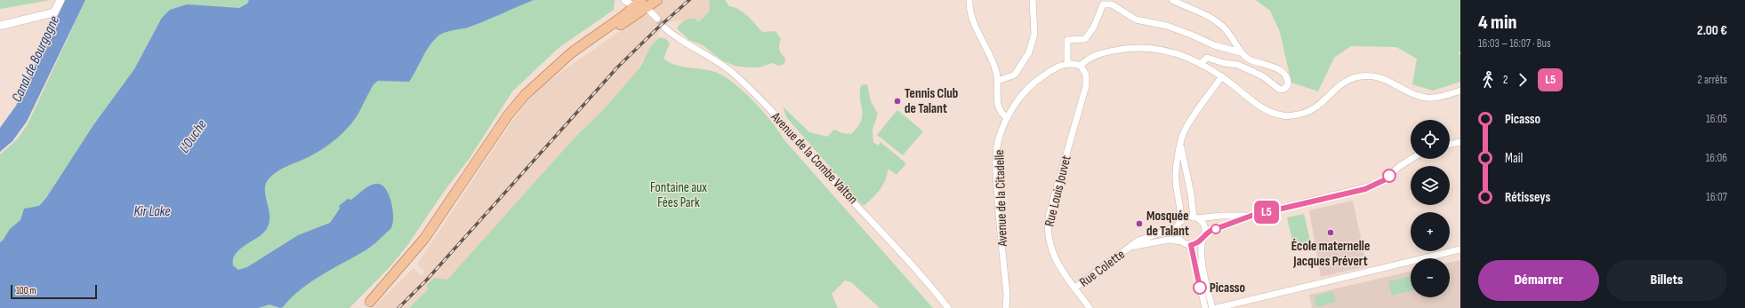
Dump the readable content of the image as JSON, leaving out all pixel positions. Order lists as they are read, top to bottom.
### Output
{
  "streets": {
    "street": [
      "Avenue de la Combe Valton",
      "Rue Louis Jouvet",
      "Avenue de la Citadelle",
      "Rue Colette"
    ]
  },
  "crossings": [
    ["Rue Louis Jouvet", "Rue Colette"]
  ],
  "water": ["Canal de Bourgogne", "L'Ouche", "Kir Lake"],
  "parks": ["Fontaine aux Fées Park"],
  "places": [
    "Tennis Club de Talant",
    "Mosquée de Talant",
    "École maternelle Jacques Prévert",
    "Picasso"
  ],
  "lines": ["bus line L5"],
  "scale_bar": "100 m",
  "page": {
    "on_map": "L5",
    "heading": ["4 min", "16:03 – 16:07 · Bus", "2.00 €"],
    "legs": ["2", "L5", "2 arrêts"],
    "list": [
      {
        "name": "Picasso",
        "value": "16:05"
      },
      {
        "name": "Mail",
        "value": "16:06"
      },
      {
        "name": "Rétisseys",
        "value": "16:07"
      }
    ],
    "map_buttons": ["+", "−"],
    "buttons": ["Démarrer", "Billets"],
    "scale": "100 m"
  }
}
